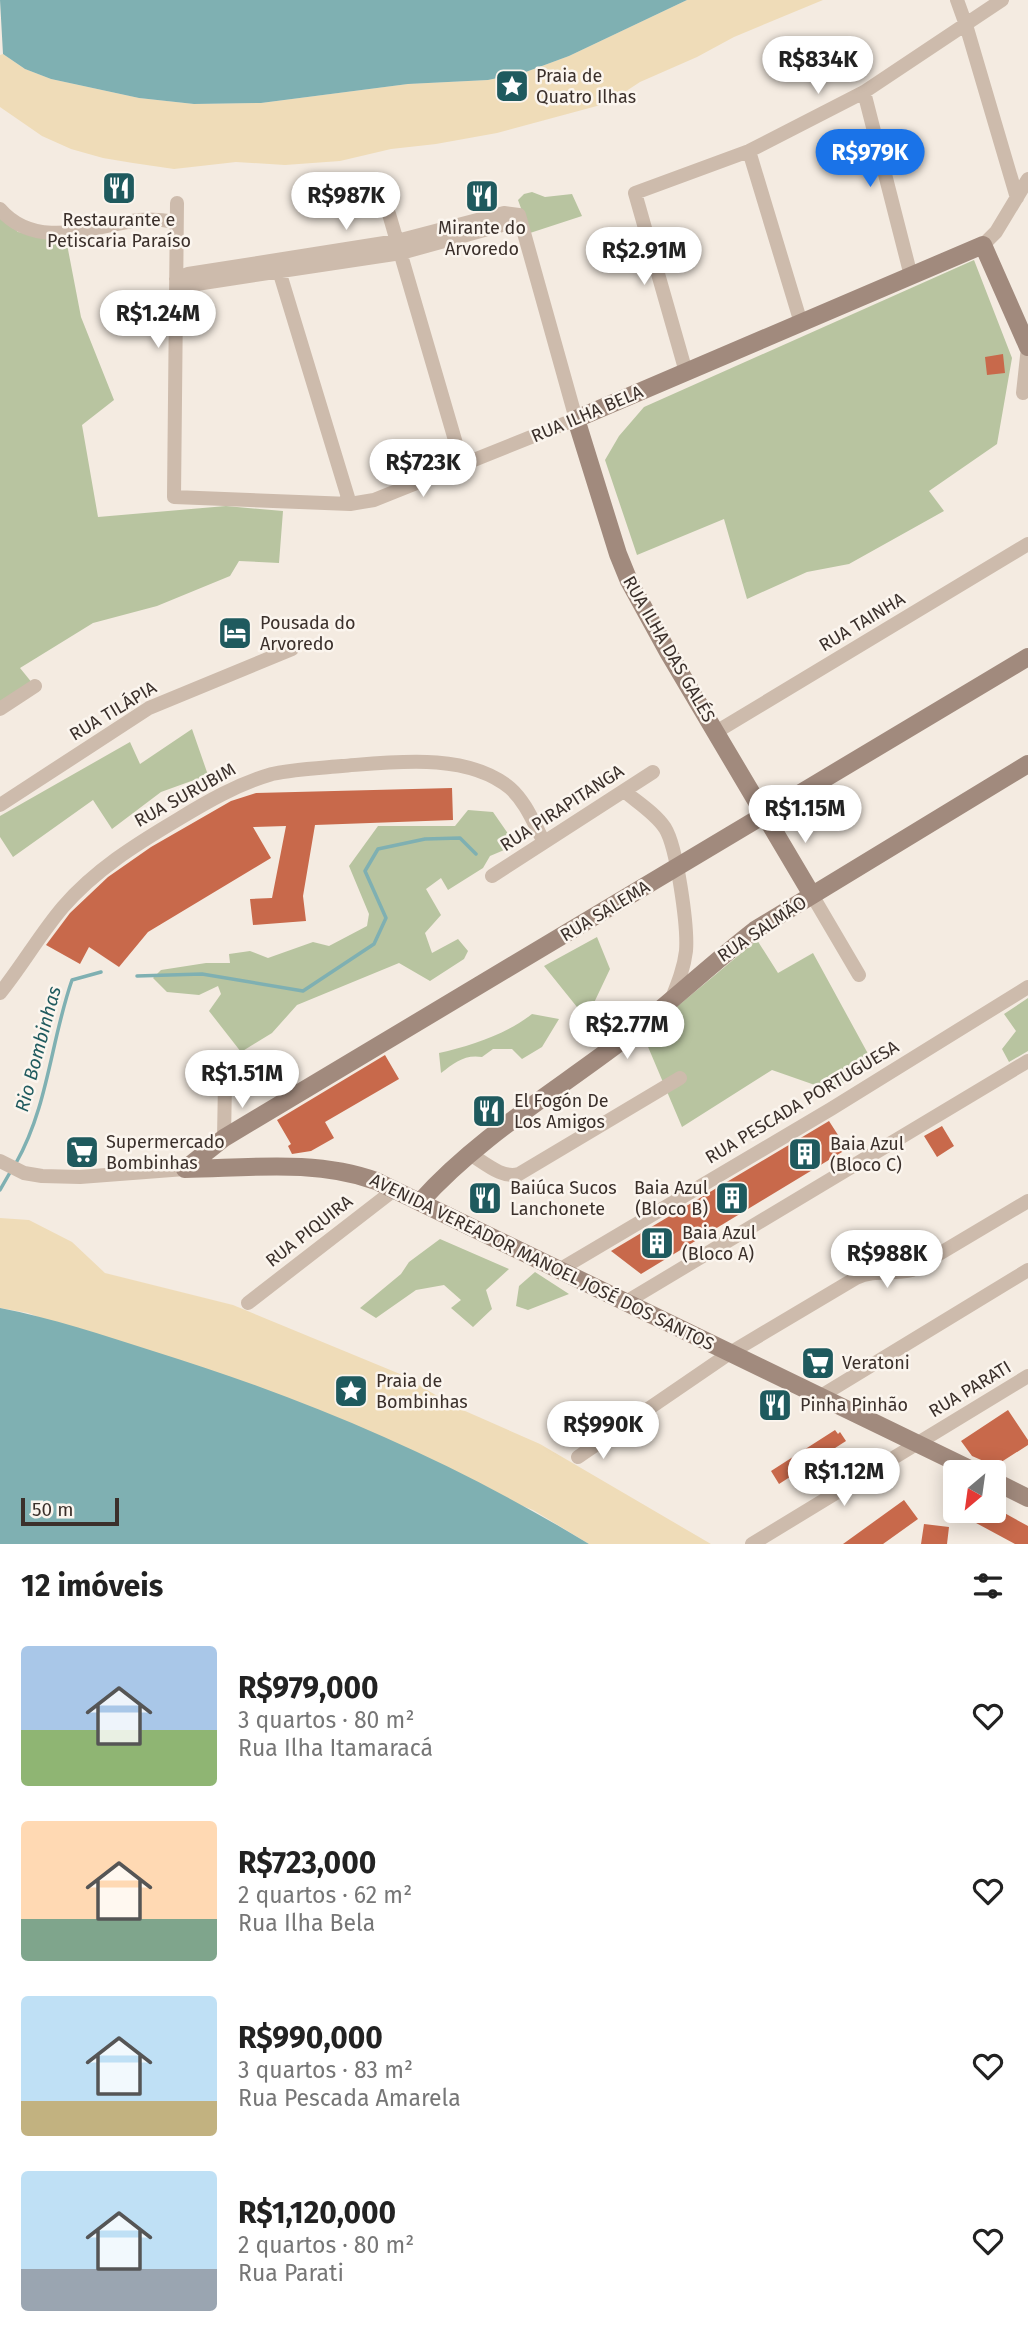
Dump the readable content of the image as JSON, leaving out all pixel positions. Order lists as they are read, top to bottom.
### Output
{
  "streets": {
    "main road": [
      "RUA ILHA BELA",
      "RUA ILHA DAS GALÉS",
      "RUA SALEMA",
      "RUA SALMÃO",
      "AVENIDA VEREADOR MANOEL JOSÉ DOS SANTOS"
    ],
    "street": [
      "RUA TAINHA",
      "RUA TILÁPIA",
      "RUA SURUBIM",
      "RUA PIRAPITANGA",
      "RUA PESCADA PORTUGUESA",
      "RUA PIQUIRA",
      "RUA PARATI"
    ]
  },
  "crossings": [
    ["RUA ILHA BELA", "RUA ILHA DAS GALÉS"],
    ["RUA TAINHA", "RUA ILHA DAS GALÉS"],
    ["RUA ILHA DAS GALÉS", "RUA SALEMA"],
    ["RUA ILHA DAS GALÉS", "RUA SALMÃO"],
    ["RUA SURUBIM", "RUA PIRAPITANGA"],
    ["RUA SALEMA", "AVENIDA VEREADOR MANOEL JOSÉ DOS SANTOS"],
    ["RUA SALMÃO", "AVENIDA VEREADOR MANOEL JOSÉ DOS SANTOS"],
    ["RUA PESCADA PORTUGUESA", "AVENIDA VEREADOR MANOEL JOSÉ DOS SANTOS"],
    ["RUA PIQUIRA", "AVENIDA VEREADOR MANOEL JOSÉ DOS SANTOS"],
    ["AVENIDA VEREADOR MANOEL JOSÉ DOS SANTOS", "RUA PARATI"]
  ],
  "water": ["Rio Bombinhas"],
  "places": {
    "place": ["Praia de Quatro Ilhas", "Praia de Bombinhas"],
    "restaurant": [
      "Restaurante e Petiscaria Paraíso",
      "Mirante do Arvoredo",
      "El Fogón De Los Amigos",
      "Baiúca Sucos Lanchonete",
      "Pinha Pinhão"
    ],
    "hotel": ["Pousada do Arvoredo"],
    "supermarket": ["Supermercado Bombinhas", "Veratoni"],
    "building": ["Baia Azul (Bloco C)", "Baia Azul (Bloco B)", "Baia Azul (Bloco A)"]
  },
  "scale_bar": "50 m",
  "north": "bottom left",
  "page": {
    "price": [
      "R$834K",
      "R$979K",
      "R$987K",
      "R$2.91M",
      "R$1.24M",
      "R$723K",
      "R$1.15M",
      "R$2.77M",
      "R$1.51M",
      "R$988K",
      "R$990K",
      "R$1.12M"
    ],
    "scale": "50 m",
    "heading": "12 imóveis",
    "list": [
      {
        "name": "R$979,000",
        "note": "3 quartos · 80 m² · Rua Ilha Itamaracá"
      },
      {
        "name": "R$723,000",
        "note": "2 quartos · 62 m² · Rua Ilha Bela"
      },
      {
        "name": "R$990,000",
        "note": "3 quartos · 83 m² · Rua Pescada Amarela"
      },
      {
        "name": "R$1,120,000",
        "note": "2 quartos · 80 m² · Rua Parati"
      }
    ]
  }
}
